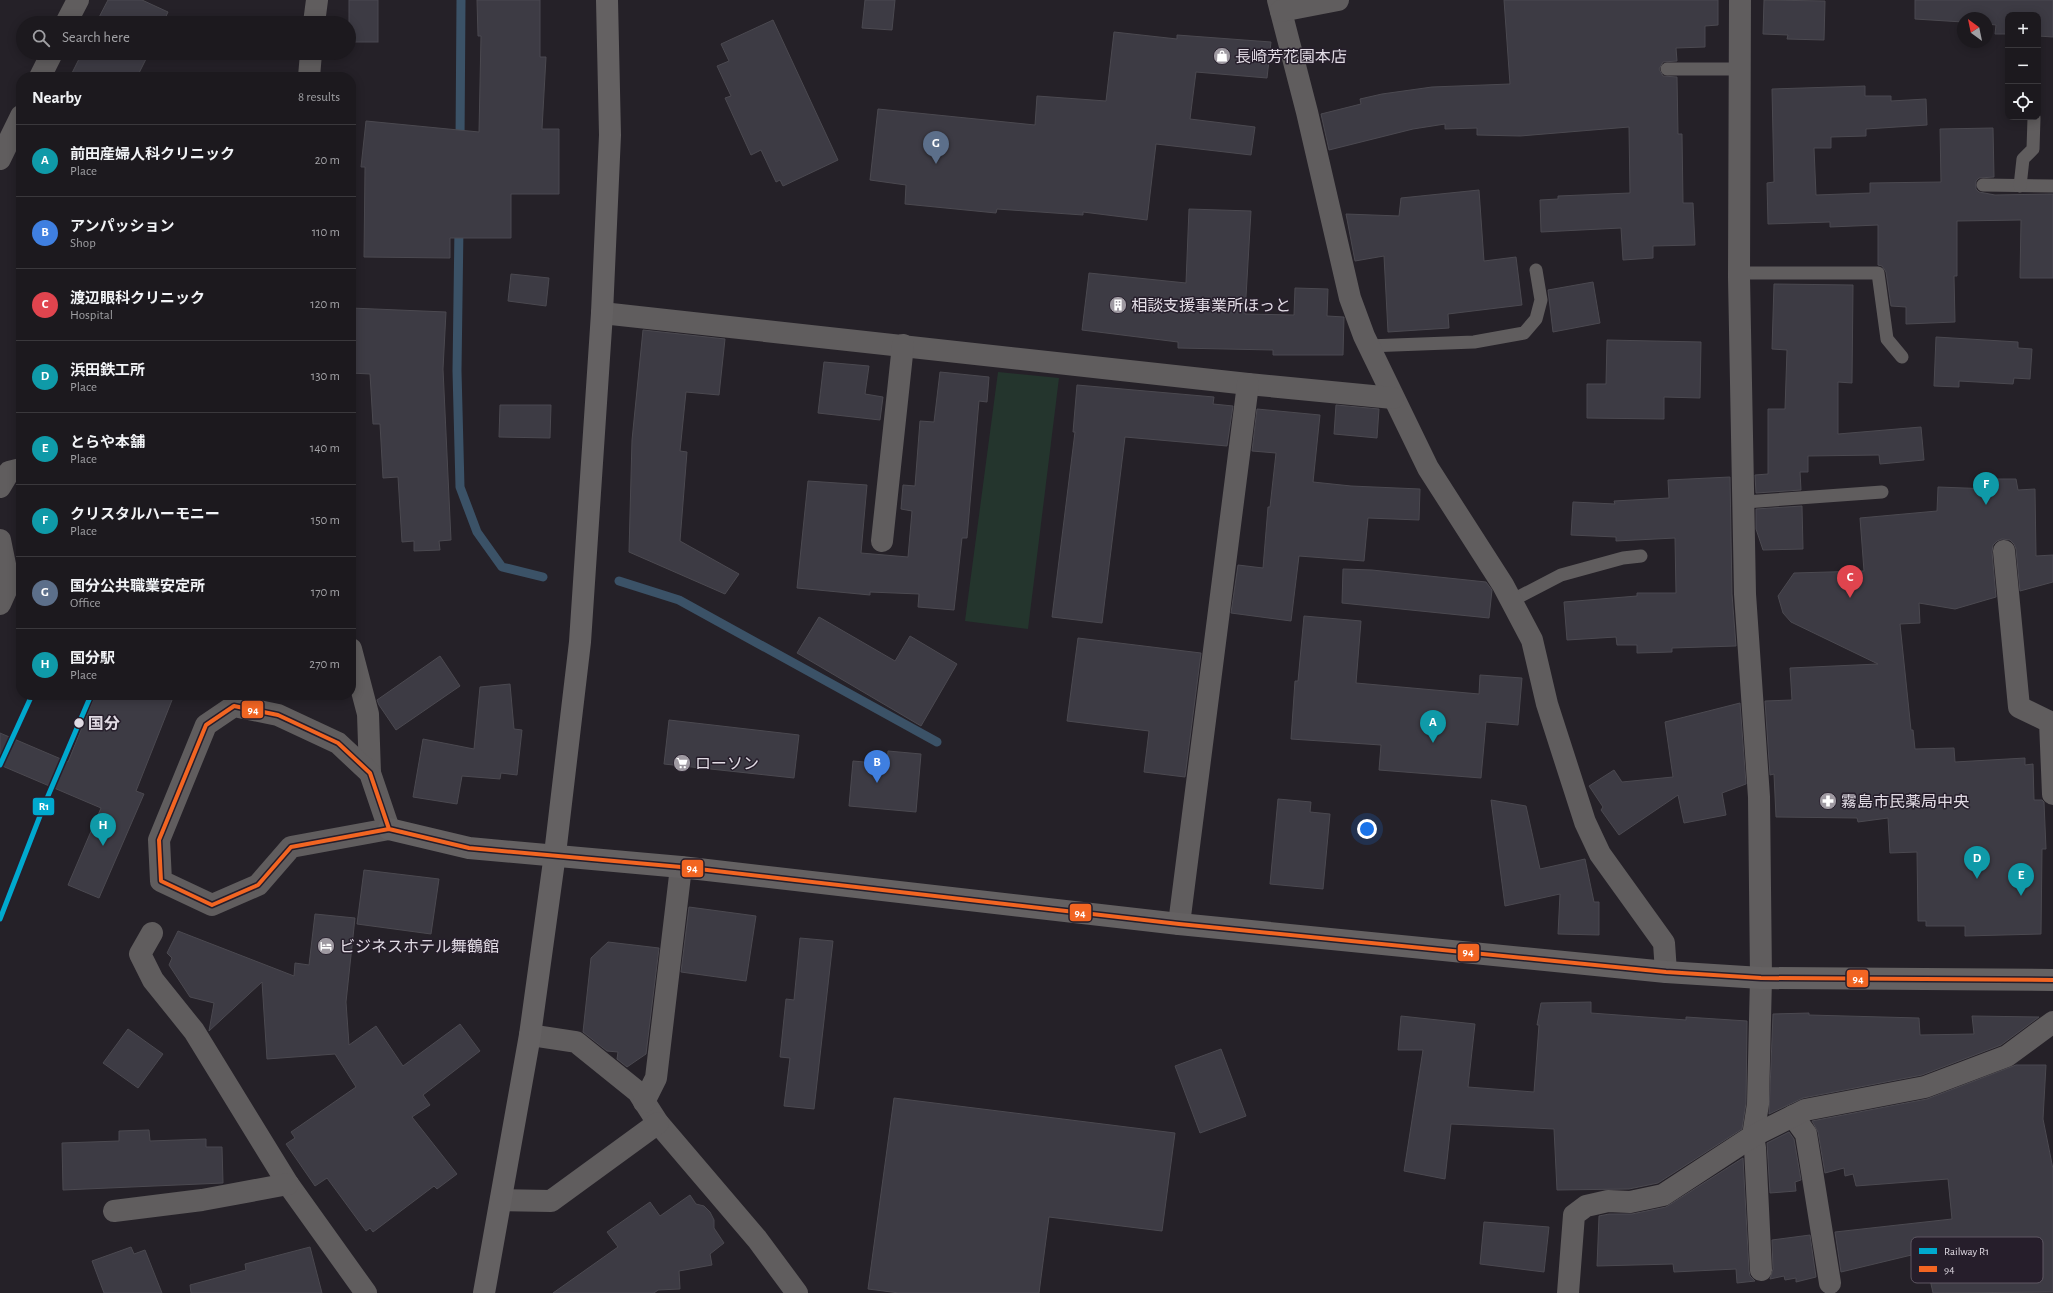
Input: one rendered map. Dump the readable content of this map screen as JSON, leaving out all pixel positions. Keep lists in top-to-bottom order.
{
  "places": {
    "shop": ["長崎芳花園本店"],
    "building": ["相談支援事業所ほっと"],
    "other": ["国分"],
    "supermarket": ["ローソン"],
    "pharmacy": ["霧島市民薬局中央"],
    "hotel": ["ビジネスホテル舞鶴館"]
  },
  "lines": ["rail line R1", "transit line 94"],
  "legend": ["Railway R1", "94"],
  "north": "top left",
  "page": {
    "map_buttons": ["+", "−"],
    "search": "Search here",
    "heading": ["Nearby", "8 results"],
    "list": [
      {
        "mark": "A",
        "name": "前田産婦人科クリニック",
        "note": "Place",
        "value": "20 m"
      },
      {
        "mark": "B",
        "name": "アンパッション",
        "note": "Shop",
        "value": "110 m"
      },
      {
        "mark": "C",
        "name": "渡辺眼科クリニック",
        "note": "Hospital",
        "value": "120 m"
      },
      {
        "mark": "D",
        "name": "浜田鉄工所",
        "note": "Place",
        "value": "130 m"
      },
      {
        "mark": "E",
        "name": "とらや本舗",
        "note": "Place",
        "value": "140 m"
      },
      {
        "mark": "F",
        "name": "クリスタルハーモニー",
        "note": "Place",
        "value": "150 m"
      },
      {
        "mark": "G",
        "name": "国分公共職業安定所",
        "note": "Office",
        "value": "170 m"
      },
      {
        "mark": "H",
        "name": "国分駅",
        "note": "Place",
        "value": "270 m"
      }
    ],
    "pins": [
      "G",
      "F",
      "C",
      "A",
      "B",
      "H",
      "D",
      "E"
    ]
  }
}
